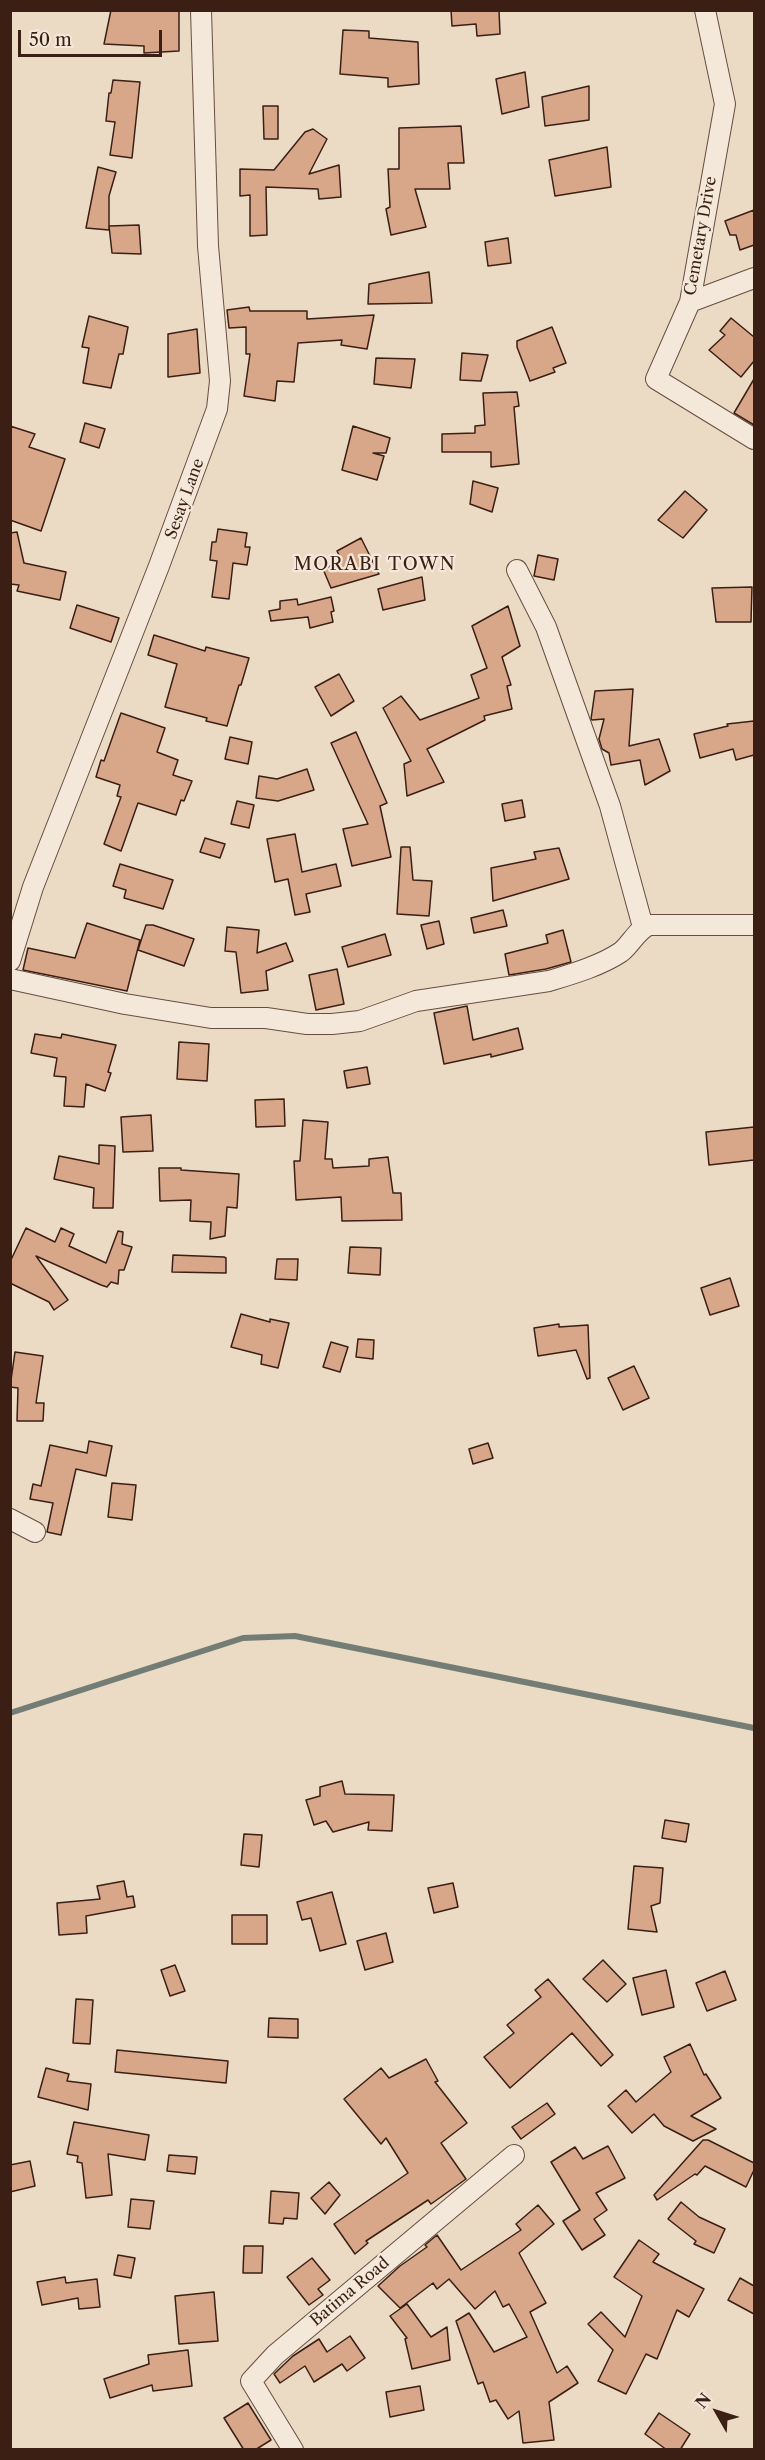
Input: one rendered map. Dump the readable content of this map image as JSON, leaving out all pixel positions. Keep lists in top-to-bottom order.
{
  "streets": {
    "street": ["Cemetary Drive", "Sesay Lane", "Batima Road"]
  },
  "districts": ["MORABI TOWN"],
  "scale_bar": "50 m",
  "north": "top left"
}
